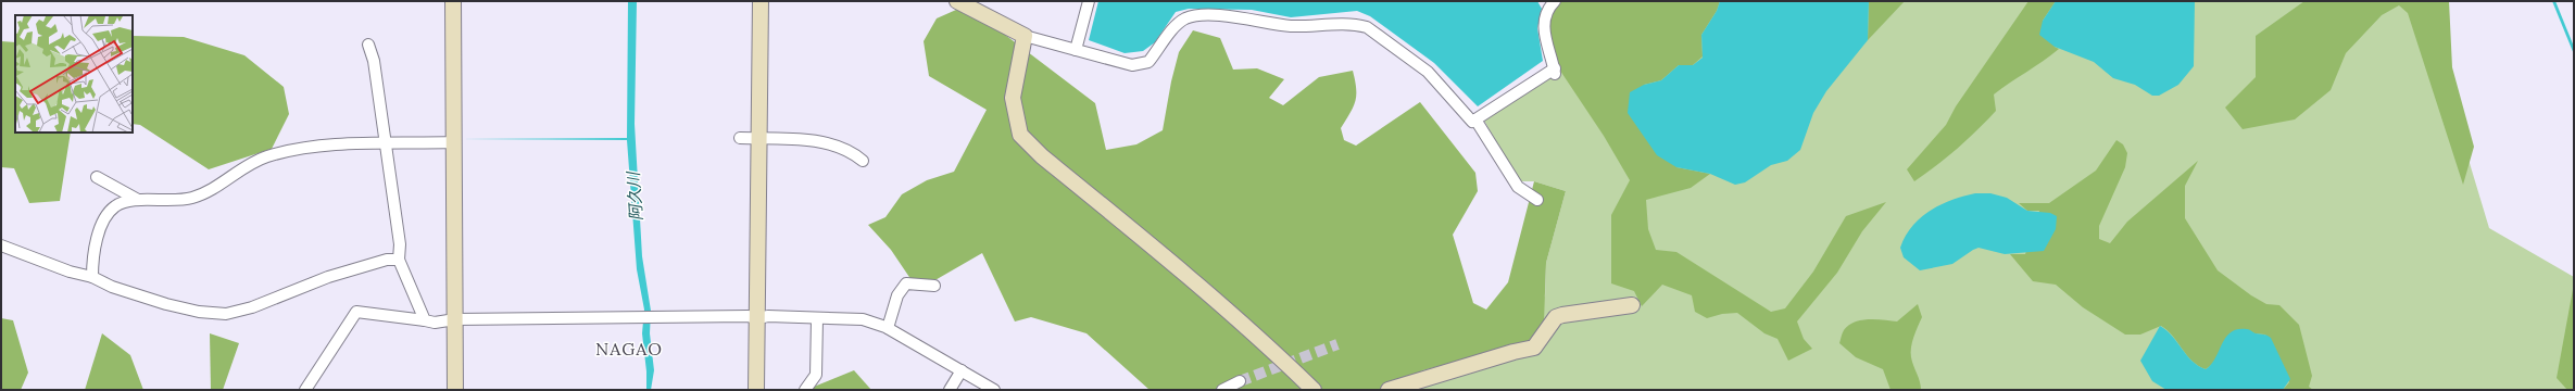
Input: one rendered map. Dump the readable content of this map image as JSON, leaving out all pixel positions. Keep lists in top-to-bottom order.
{
  "districts": ["NAGAO"],
  "water": ["阿久川"]
}
